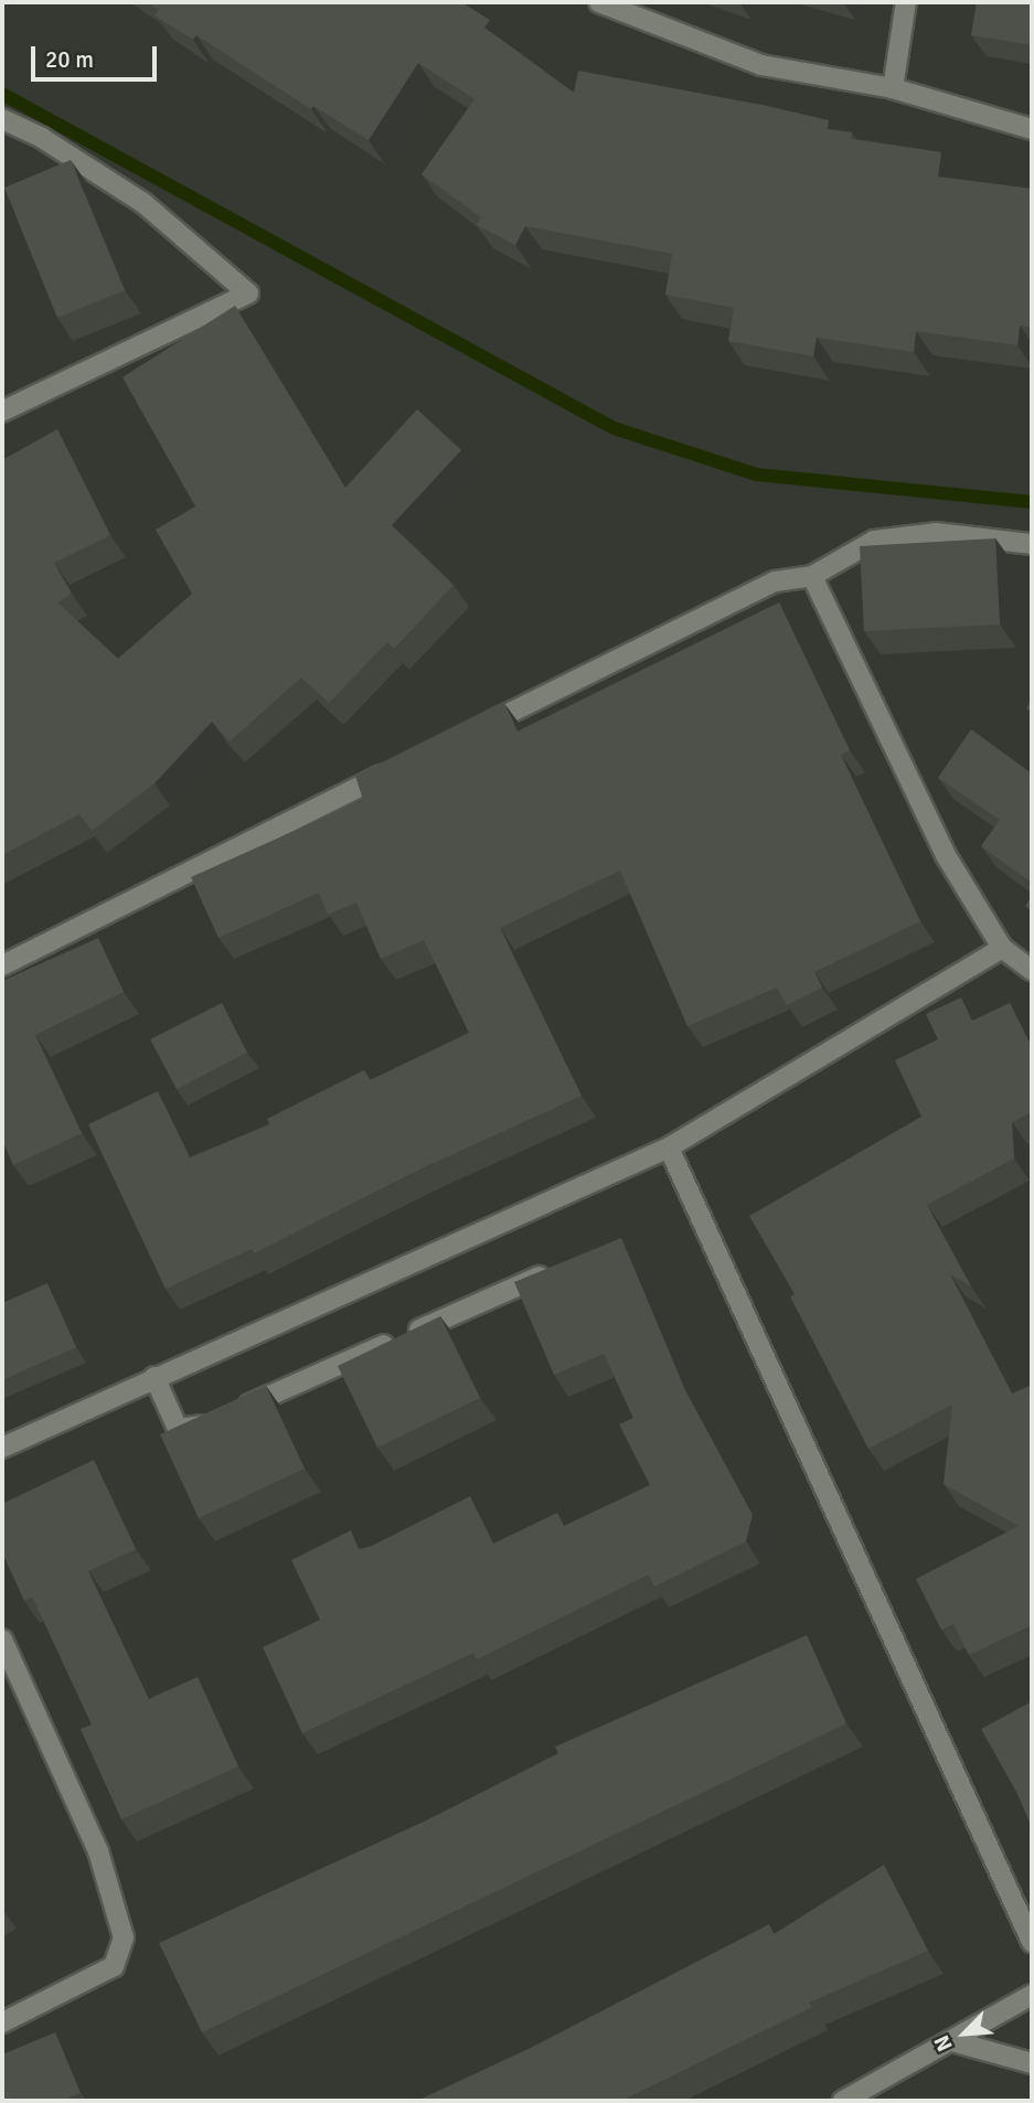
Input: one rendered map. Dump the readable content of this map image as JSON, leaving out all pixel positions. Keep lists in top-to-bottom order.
{
  "scale_bar": "20 m",
  "north": "bottom left"
}
